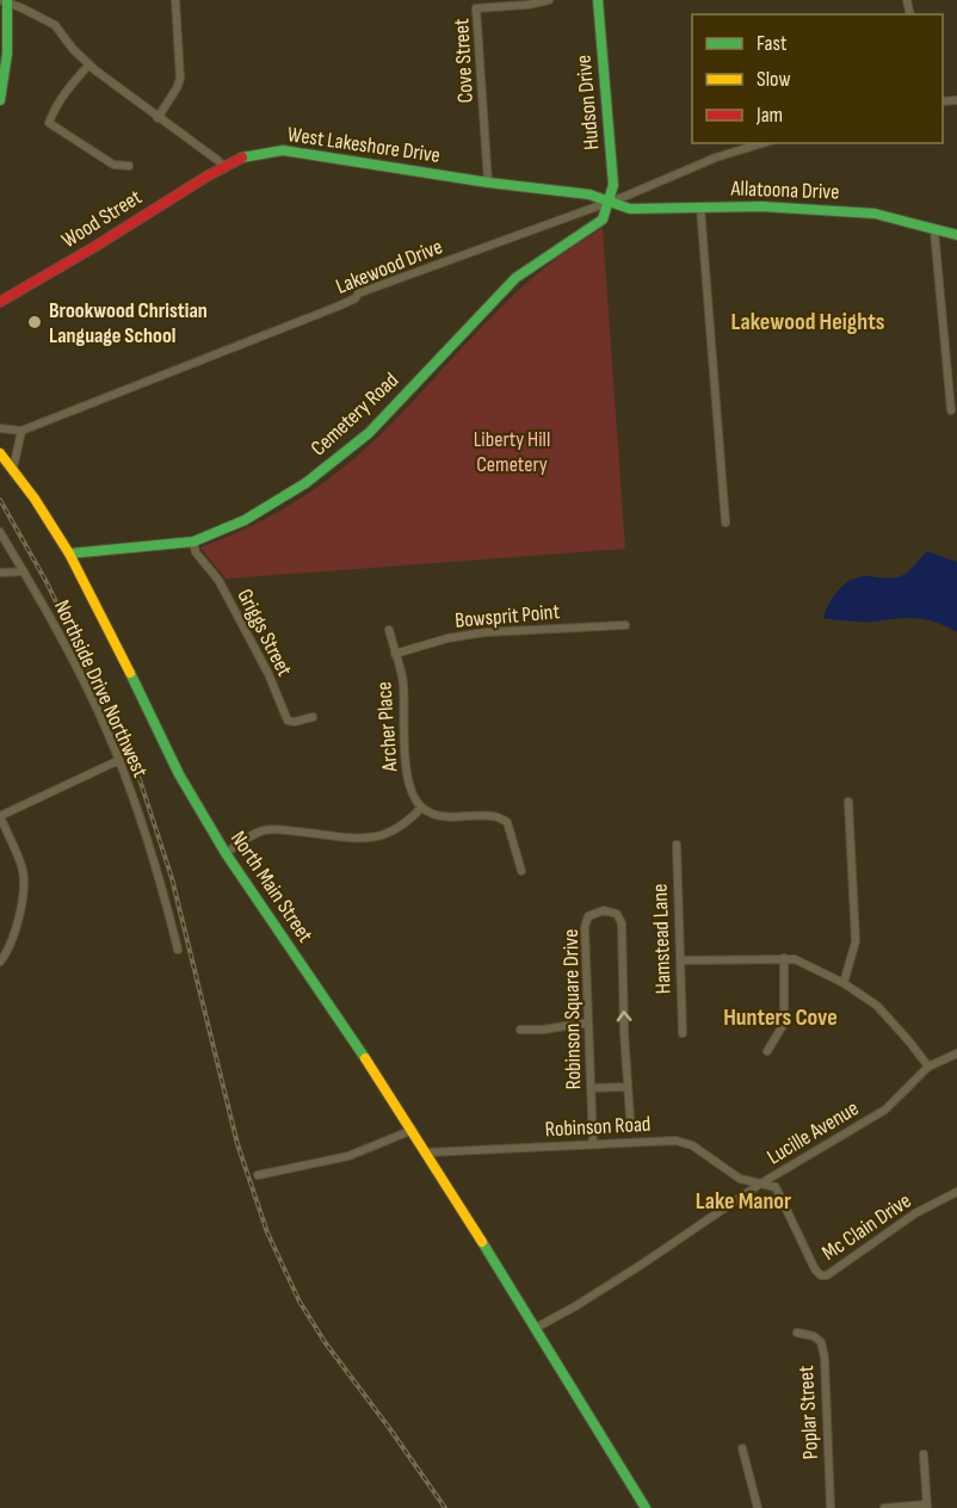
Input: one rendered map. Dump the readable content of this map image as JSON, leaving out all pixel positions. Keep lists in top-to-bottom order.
{
  "streets": {
    "street": [
      "Cove Street",
      "Hudson Drive",
      "West Lakeshore Drive",
      "Allatoona Drive",
      "Wood Street",
      "Lakewood Drive",
      "Cemetery Road",
      "Bowsprit Point",
      "Griggs Street",
      "Northside Drive Northwest",
      "Archer Place",
      "North Main Street",
      "Hamstead Lane",
      "Robinson Square Drive",
      "Robinson Road",
      "Lucille Avenue",
      "Mc Clain Drive",
      "Poplar Street"
    ]
  },
  "crossings": [
    ["Cove Street", "West Lakeshore Drive"],
    ["Hudson Drive", "West Lakeshore Drive"],
    ["Hudson Drive", "Allatoona Drive"],
    ["Hudson Drive", "Lakewood Drive"],
    ["Hudson Drive", "Cemetery Road"],
    ["West Lakeshore Drive", "Allatoona Drive"],
    ["West Lakeshore Drive", "Wood Street"],
    ["West Lakeshore Drive", "Lakewood Drive"],
    ["West Lakeshore Drive", "Cemetery Road"],
    ["Allatoona Drive", "Lakewood Drive"],
    ["Allatoona Drive", "Cemetery Road"],
    ["Lakewood Drive", "Cemetery Road"],
    ["Cemetery Road", "Griggs Street"],
    ["Cemetery Road", "North Main Street"],
    ["Bowsprit Point", "Archer Place"],
    ["North Main Street", "Robinson Road"],
    ["North Main Street", "Lucille Avenue"],
    ["Robinson Square Drive", "Robinson Road"],
    ["Robinson Road", "Lucille Avenue"],
    ["Robinson Road", "Mc Clain Drive"],
    ["Lucille Avenue", "Mc Clain Drive"]
  ],
  "districts": ["Lakewood Heights", "Hunters Cove", "Lake Manor"],
  "parks": ["Liberty Hill Cemetery"],
  "places": ["Brookwood Christian Language School"],
  "legend": ["Fast", "Slow", "Jam"]
}
